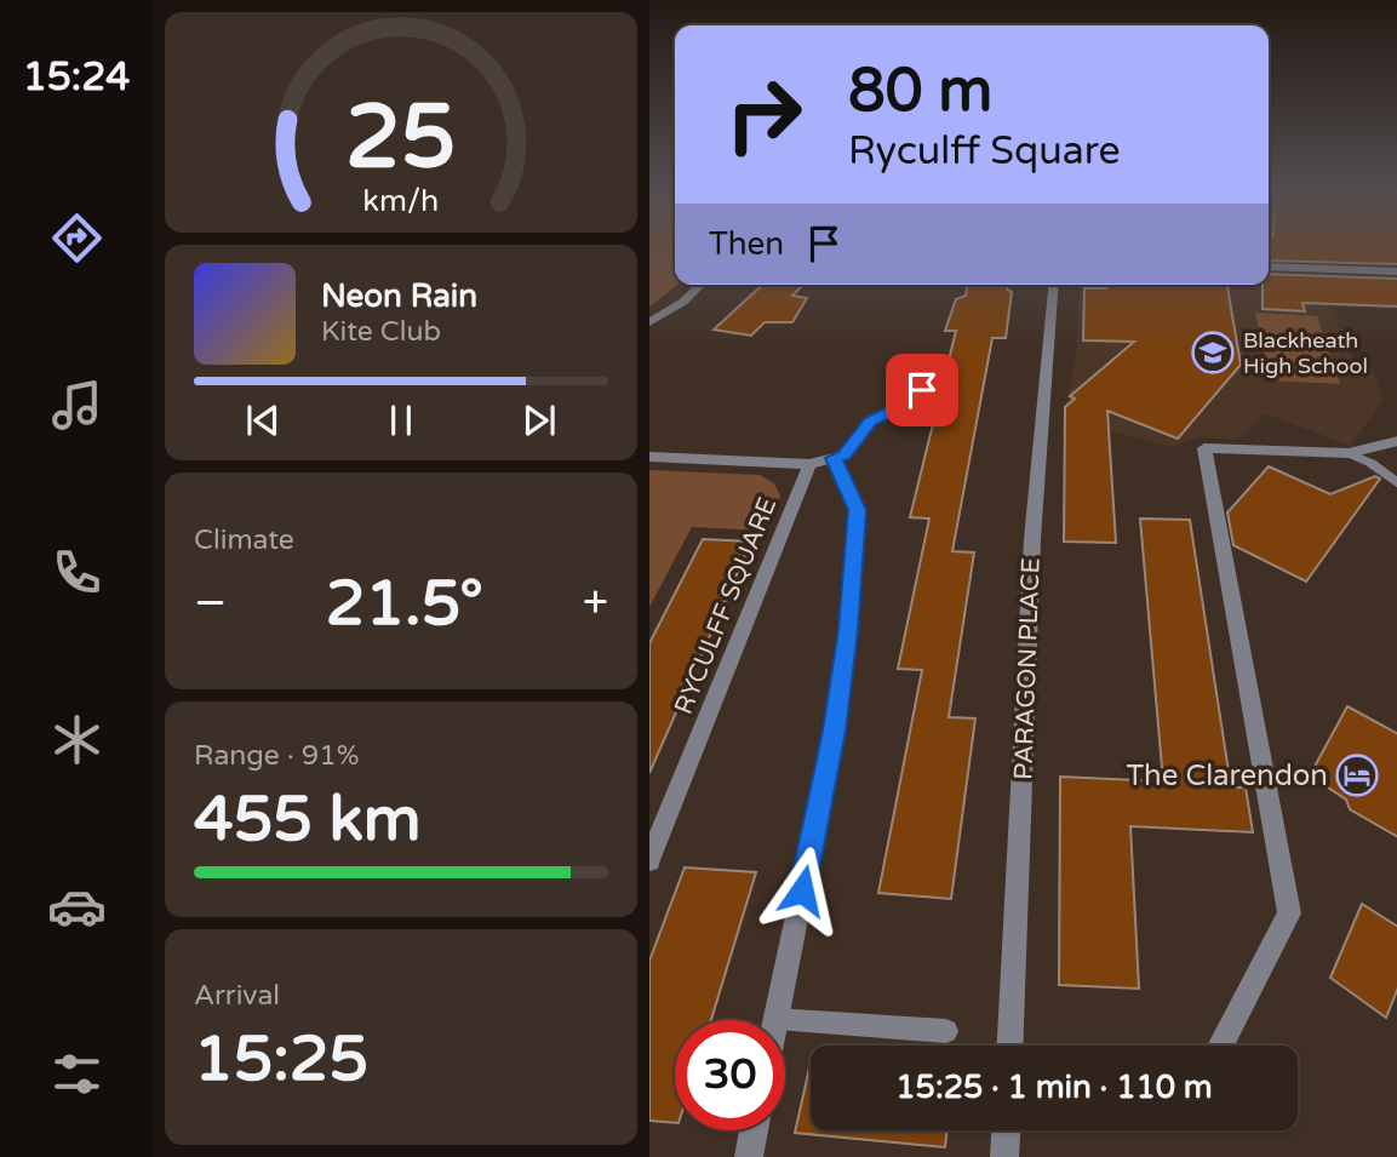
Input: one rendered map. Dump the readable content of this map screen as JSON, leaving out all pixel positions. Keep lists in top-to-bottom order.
{
  "streets": {
    "street": ["RYCULFF SQUARE", "PARAGON PLACE"]
  },
  "places": {
    "school or university": ["Blackheath High School"],
    "hotel": ["The Clarendon"]
  },
  "page": {
    "tabs": "15:24",
    "turn": ["80 m", "Ryculff Square"],
    "then": "Then",
    "song": ["Neon Rain", "Kite Club"],
    "tile": [
      "Climate",
      ["Range · 91%", "455 km"],
      ["Arrival", "15:25"]
    ],
    "heat": ["−", "21.5°", "+"],
    "limit": "30",
    "trip": "15:25 · 1 min · 110 m",
    "gauge": ["25", "km/h"]
  }
}
